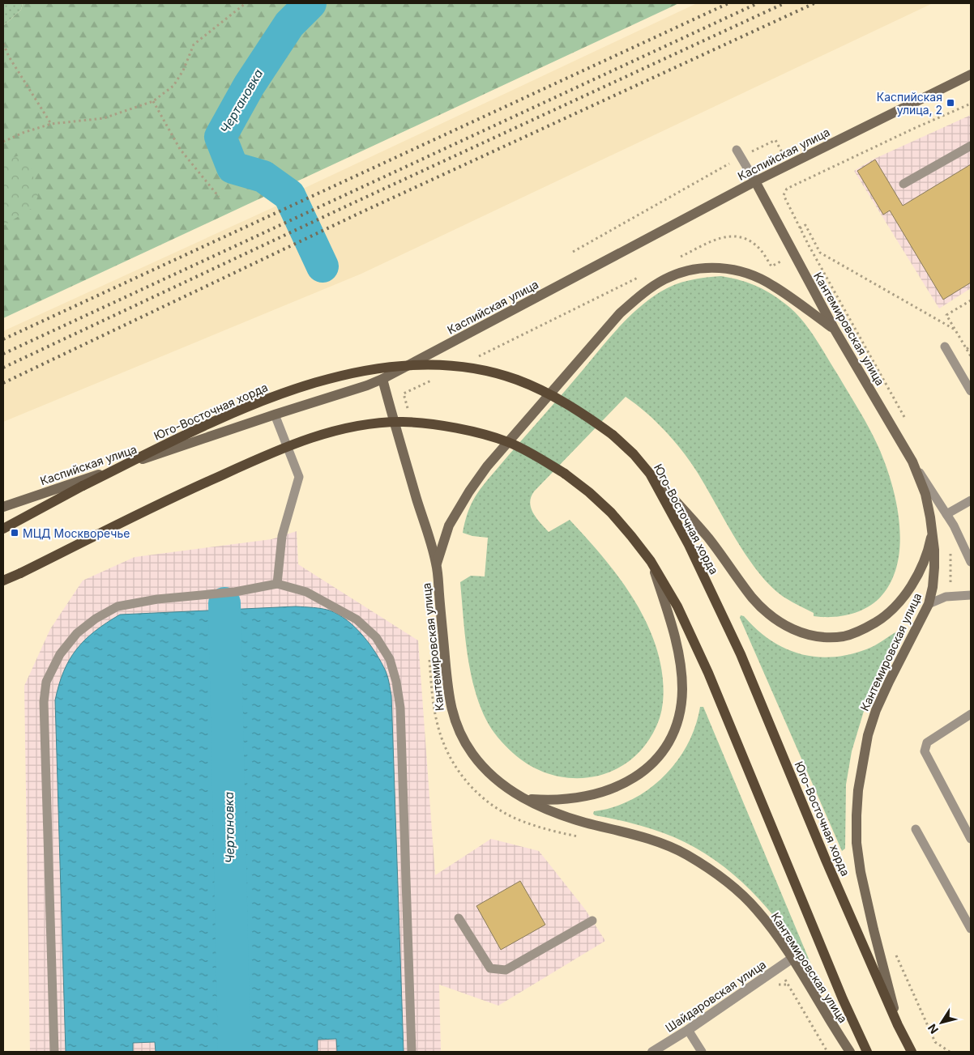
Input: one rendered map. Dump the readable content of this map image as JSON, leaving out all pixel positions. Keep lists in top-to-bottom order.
{
  "streets": {
    "main road": ["Каспийская улица", "Кантемировская улица", "Юго-Восточная хорда"],
    "street": ["Шайдаровская улица"]
  },
  "crossings": [
    ["Каспийская улица", "Кантемировская улица"],
    ["Кантемировская улица", "Юго-Восточная хорда"],
    ["Кантемировская улица", "Шайдаровская улица"]
  ],
  "water": ["Чертановка"],
  "places": {
    "transit": ["Каспийская улица, 2", "МЦД Москворечье"]
  },
  "north": "bottom left"
}
